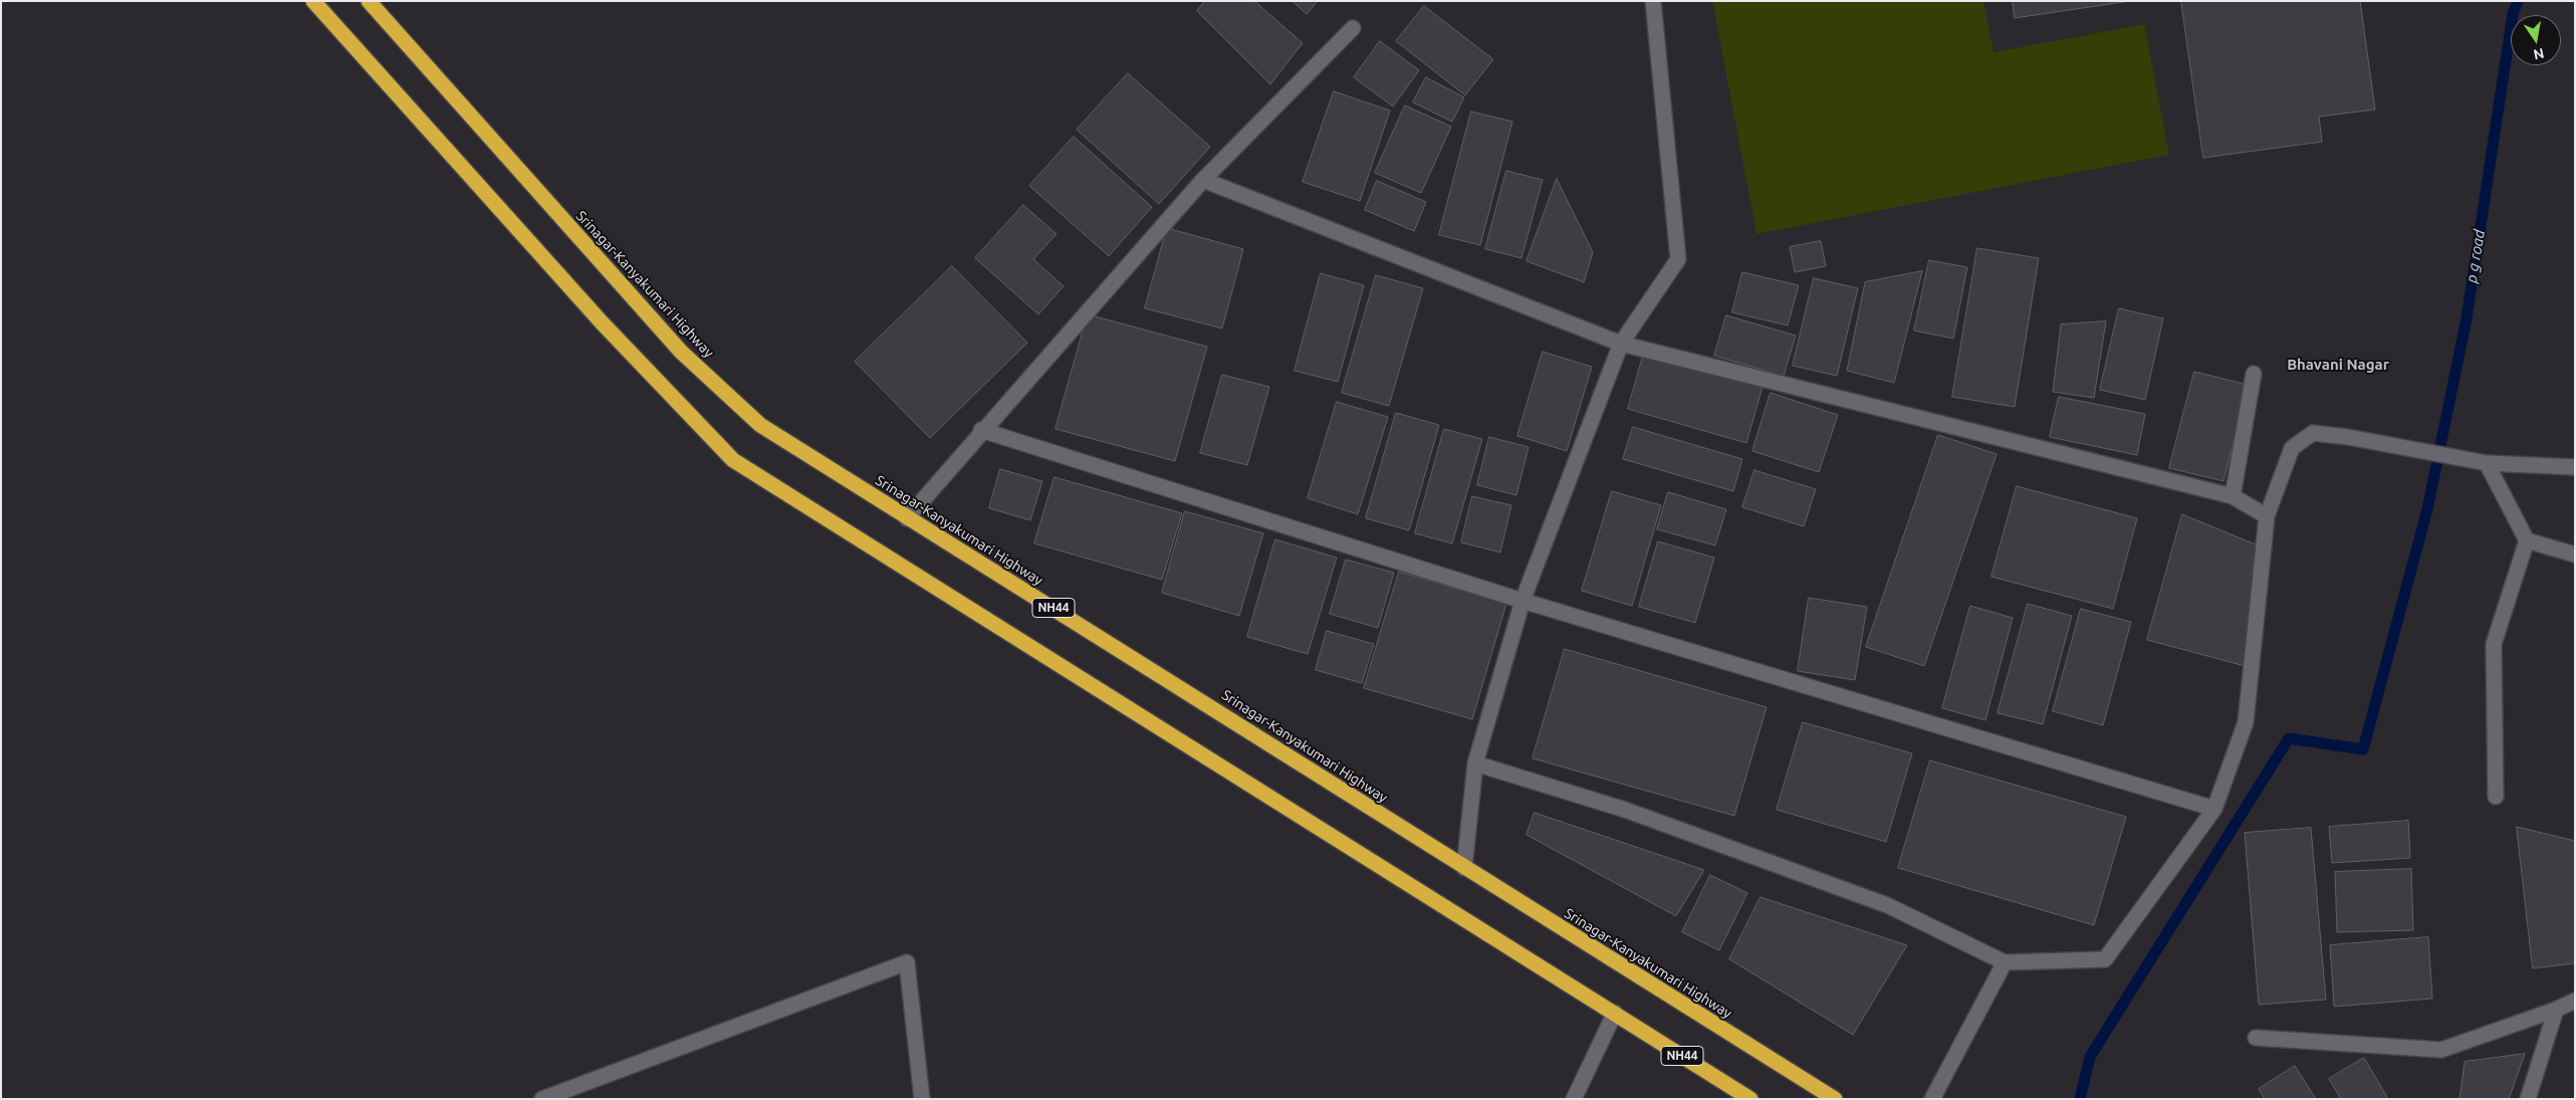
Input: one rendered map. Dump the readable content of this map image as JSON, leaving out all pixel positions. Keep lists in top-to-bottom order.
{
  "streets": {
    "highway": ["Srinagar-Kanyakumari Highway", "NH44"]
  },
  "districts": ["Bhavani Nagar"],
  "water": ["p g road"],
  "north": "bottom"
}
